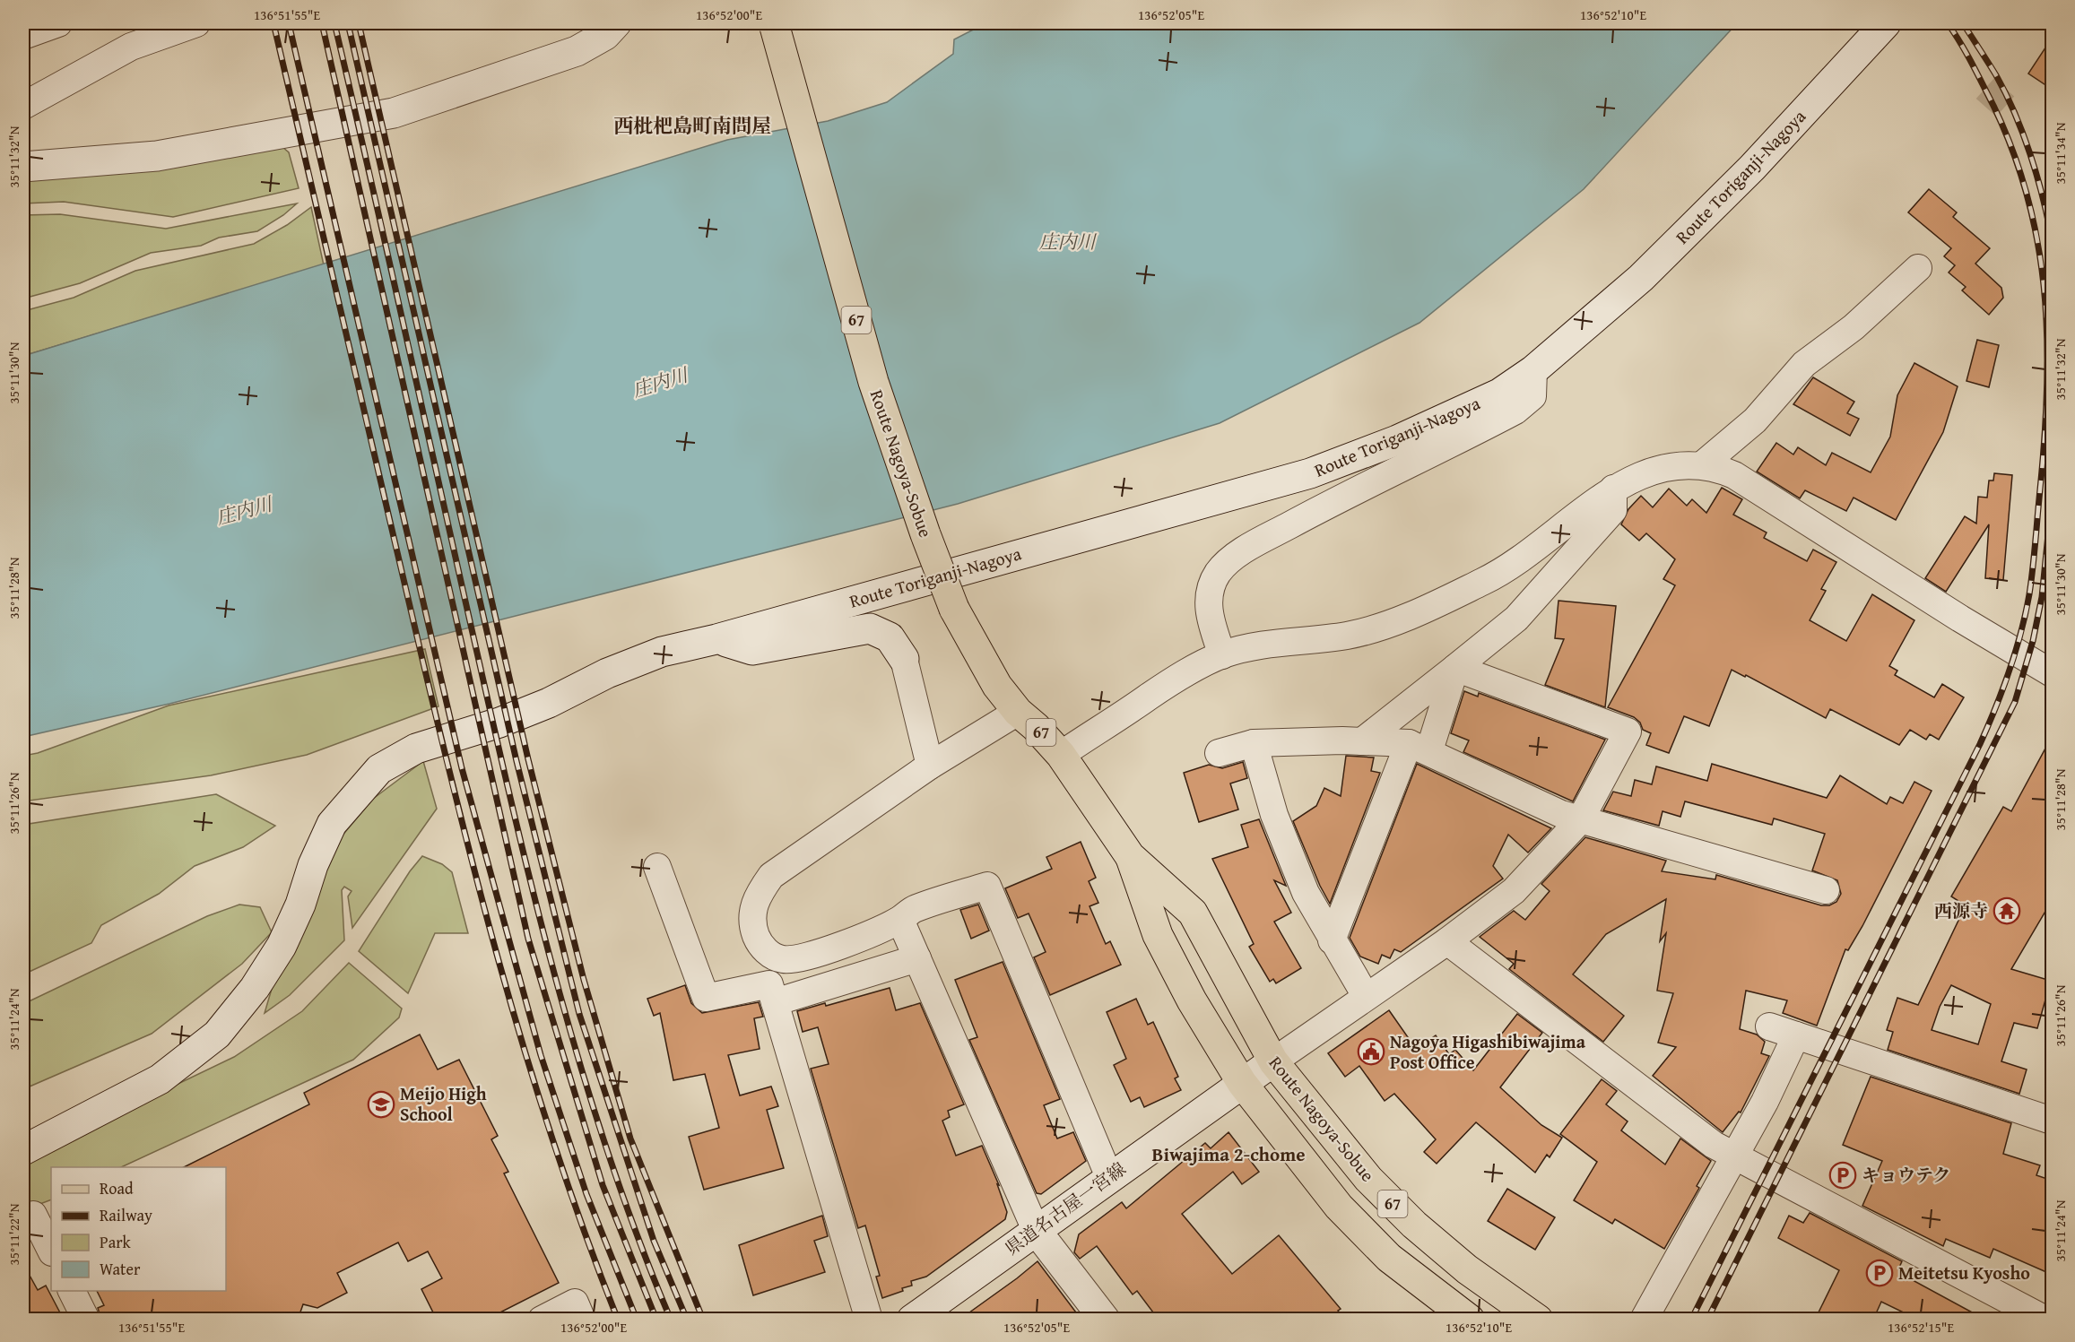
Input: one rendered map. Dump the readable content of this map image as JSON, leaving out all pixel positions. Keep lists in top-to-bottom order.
{
  "streets": {
    "main road": [
      "Route Toriganji-Nagoya",
      "67",
      "Route Nagoya-Sobue",
      "県道名古屋一宮線"
    ]
  },
  "crossings": [
    ["Route Nagoya-Sobue", "県道名古屋一宮線"]
  ],
  "districts": ["西枇杷島町南問屋", "Biwajima 2-chome"],
  "water": ["庄内川"],
  "places": {
    "temple": ["西源寺"],
    "public building": ["Nagoya Higashibiwajima Post Office"],
    "school or university": ["Meijo High School"],
    "parking": ["キョウテク", "Meitetsu Kyosho"]
  },
  "legend": [
    "Road",
    "Railway",
    "Park",
    "Water"
  ],
  "coordinates": [
    "136°51'55\"E",
    "136°52'00\"E",
    "136°52'05\"E",
    "136°52'10\"E",
    "35°11'34\"N",
    "35°11'32\"N",
    "35°11'30\"N",
    "35°11'28\"N",
    "35°11'26\"N",
    "35°11'24\"N",
    "35°11'22\"N",
    "136°52'15\"E"
  ]
}
